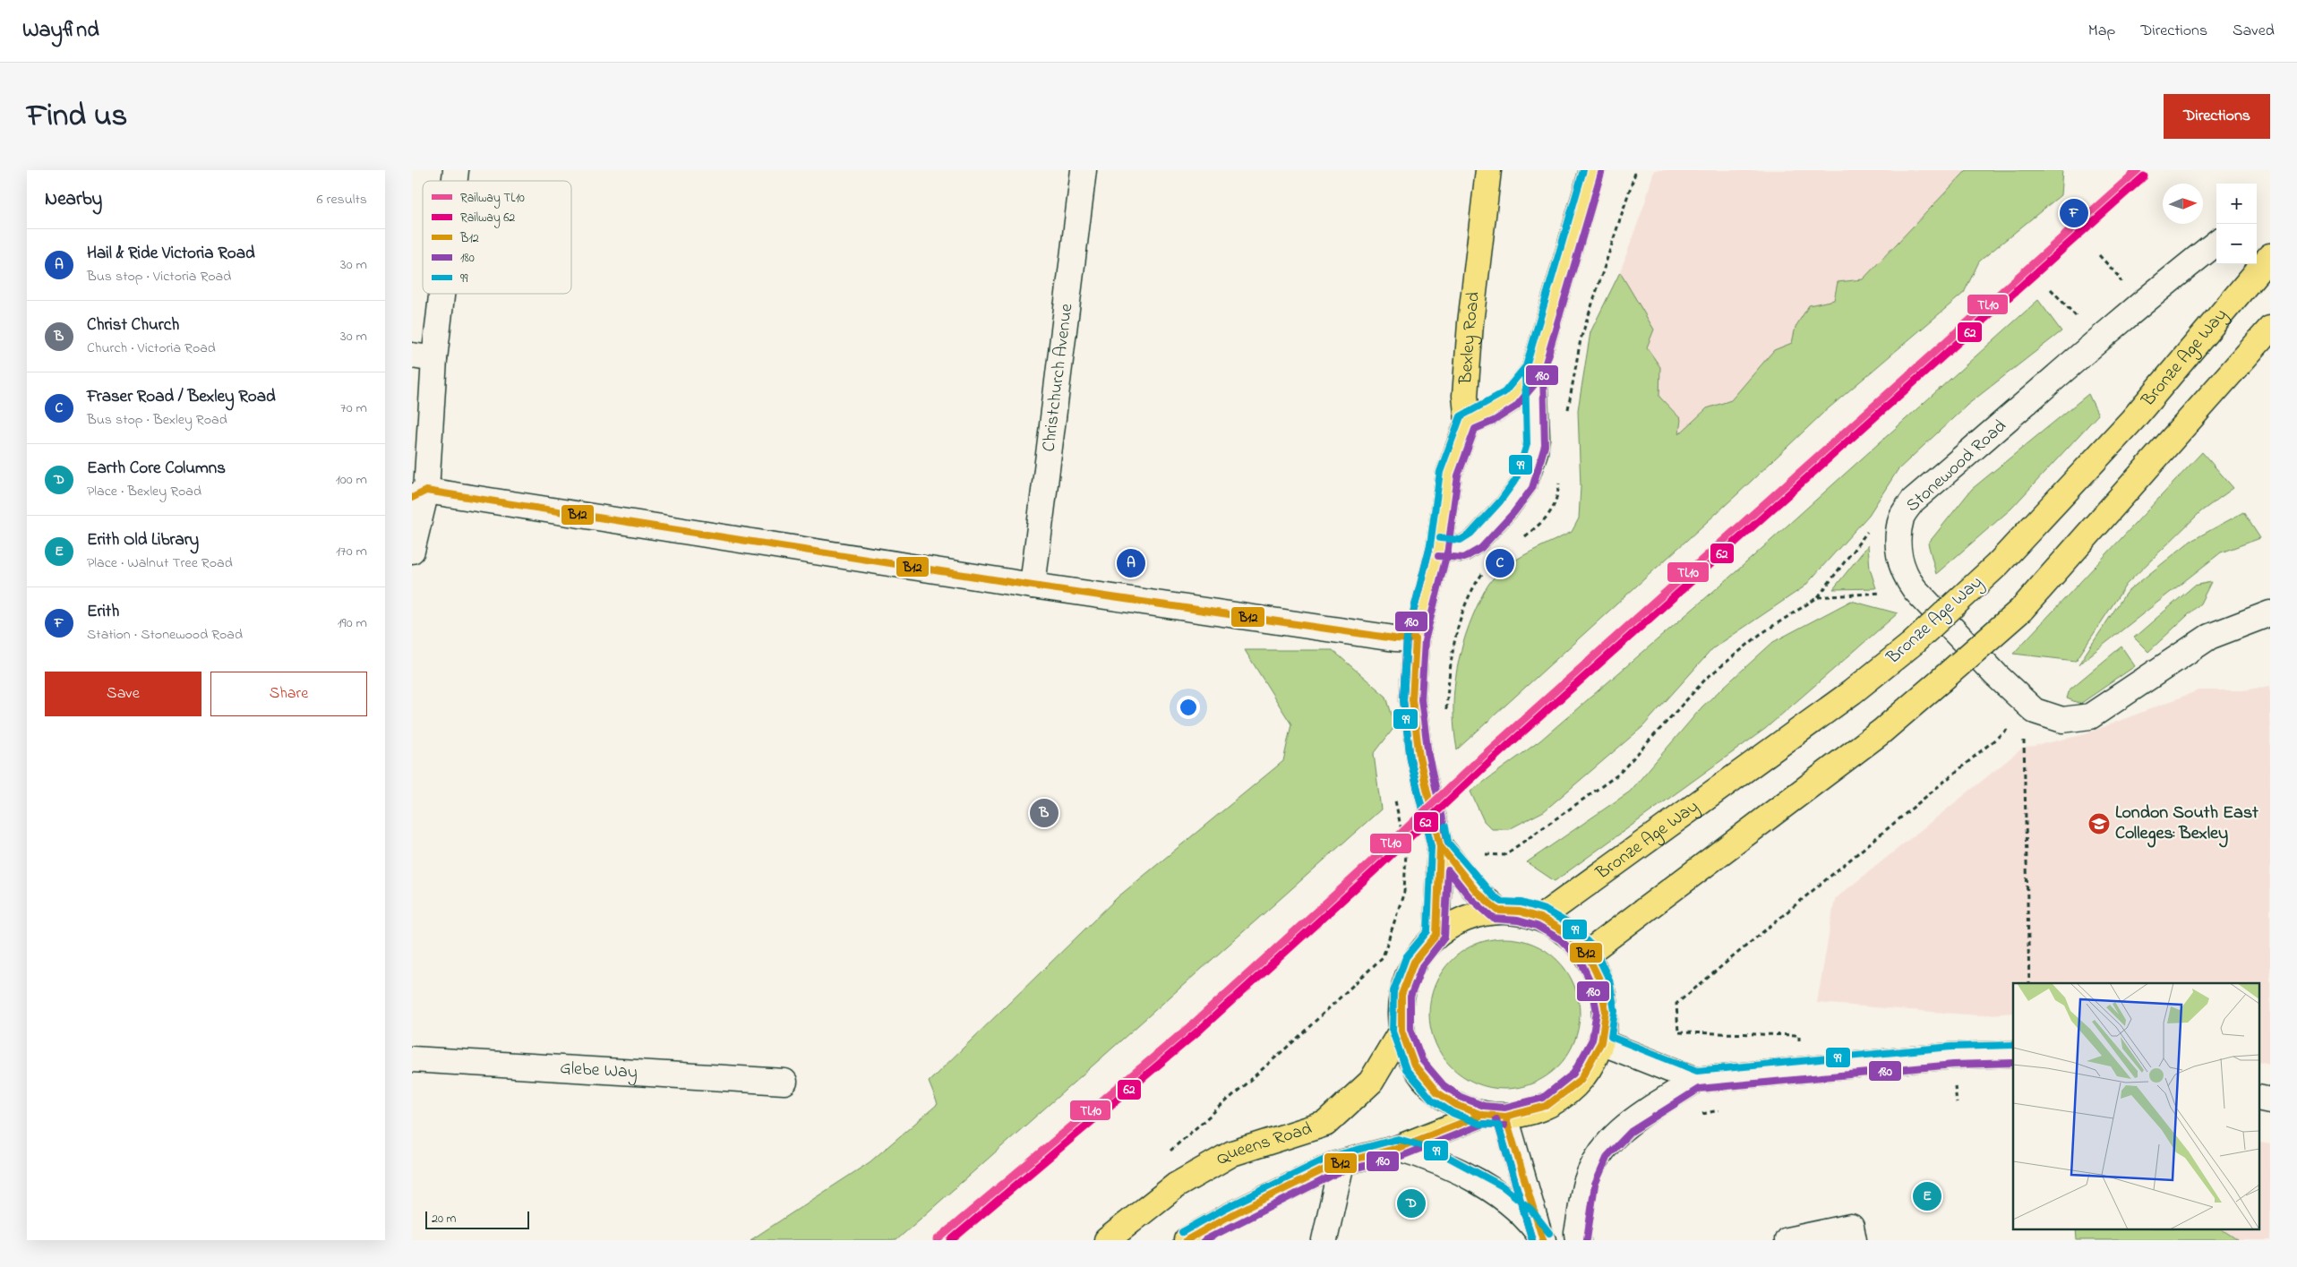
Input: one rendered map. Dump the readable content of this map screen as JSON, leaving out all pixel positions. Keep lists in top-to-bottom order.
{
  "streets": {
    "main road": ["Bexley Road", "Bronze Age Way", "Queens Road"],
    "street": ["Christchurch Avenue", "Stonewood Road", "Glebe Way"]
  },
  "places": {
    "school or university": ["London South East Colleges: Bexley"]
  },
  "lines": [
    "rail line TL10",
    "transit line 99",
    "transit line 180",
    "rail line 62",
    "transit line B12"
  ],
  "legend": [
    "Railway TL10",
    "Railway 62",
    "B12",
    "180",
    "99"
  ],
  "scale_bar": "20 m",
  "north": "right",
  "page": {
    "header": "Wayfind",
    "nav": ["Map", "Directions", "Saved"],
    "title": "Find us",
    "buttons": [
      "Directions",
      ["Save", "Share"]
    ],
    "heading": ["Nearby", "6 results"],
    "map_buttons": ["+", "−"],
    "pins": [
      "F",
      "A",
      "C",
      "B",
      "E",
      "D"
    ],
    "list": [
      {
        "mark": "A",
        "name": "Hail & Ride Victoria Road",
        "note": "Bus stop · Victoria Road",
        "value": "30 m"
      },
      {
        "mark": "B",
        "name": "Christ Church",
        "note": "Church · Victoria Road",
        "value": "30 m"
      },
      {
        "mark": "C",
        "name": "Fraser Road / Bexley Road",
        "note": "Bus stop · Bexley Road",
        "value": "70 m"
      },
      {
        "mark": "D",
        "name": "Earth Core Columns",
        "note": "Place · Bexley Road",
        "value": "100 m"
      },
      {
        "mark": "E",
        "name": "Erith Old Library",
        "note": "Place · Walnut Tree Road",
        "value": "170 m"
      },
      {
        "mark": "F",
        "name": "Erith",
        "note": "Station · Stonewood Road",
        "value": "190 m"
      }
    ],
    "scale": "20 m"
  }
}
